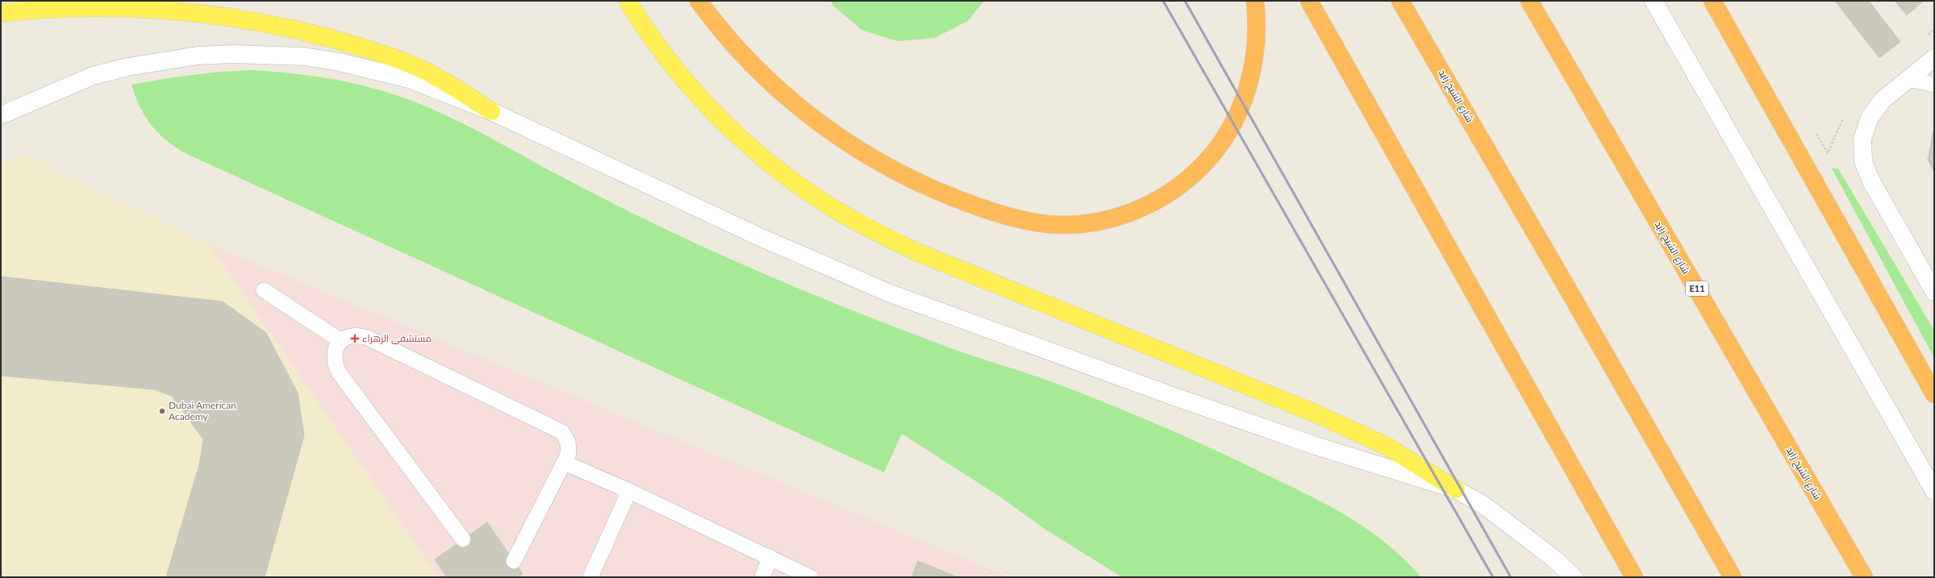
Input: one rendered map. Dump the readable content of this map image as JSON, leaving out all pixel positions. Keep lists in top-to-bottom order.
{
  "streets": {
    "highway": ["شارع الشيخ زايد", "E11"]
  },
  "places": {
    "health": ["مستشفى الزهراء"],
    "other": ["Dubai American Academy"]
  }
}
